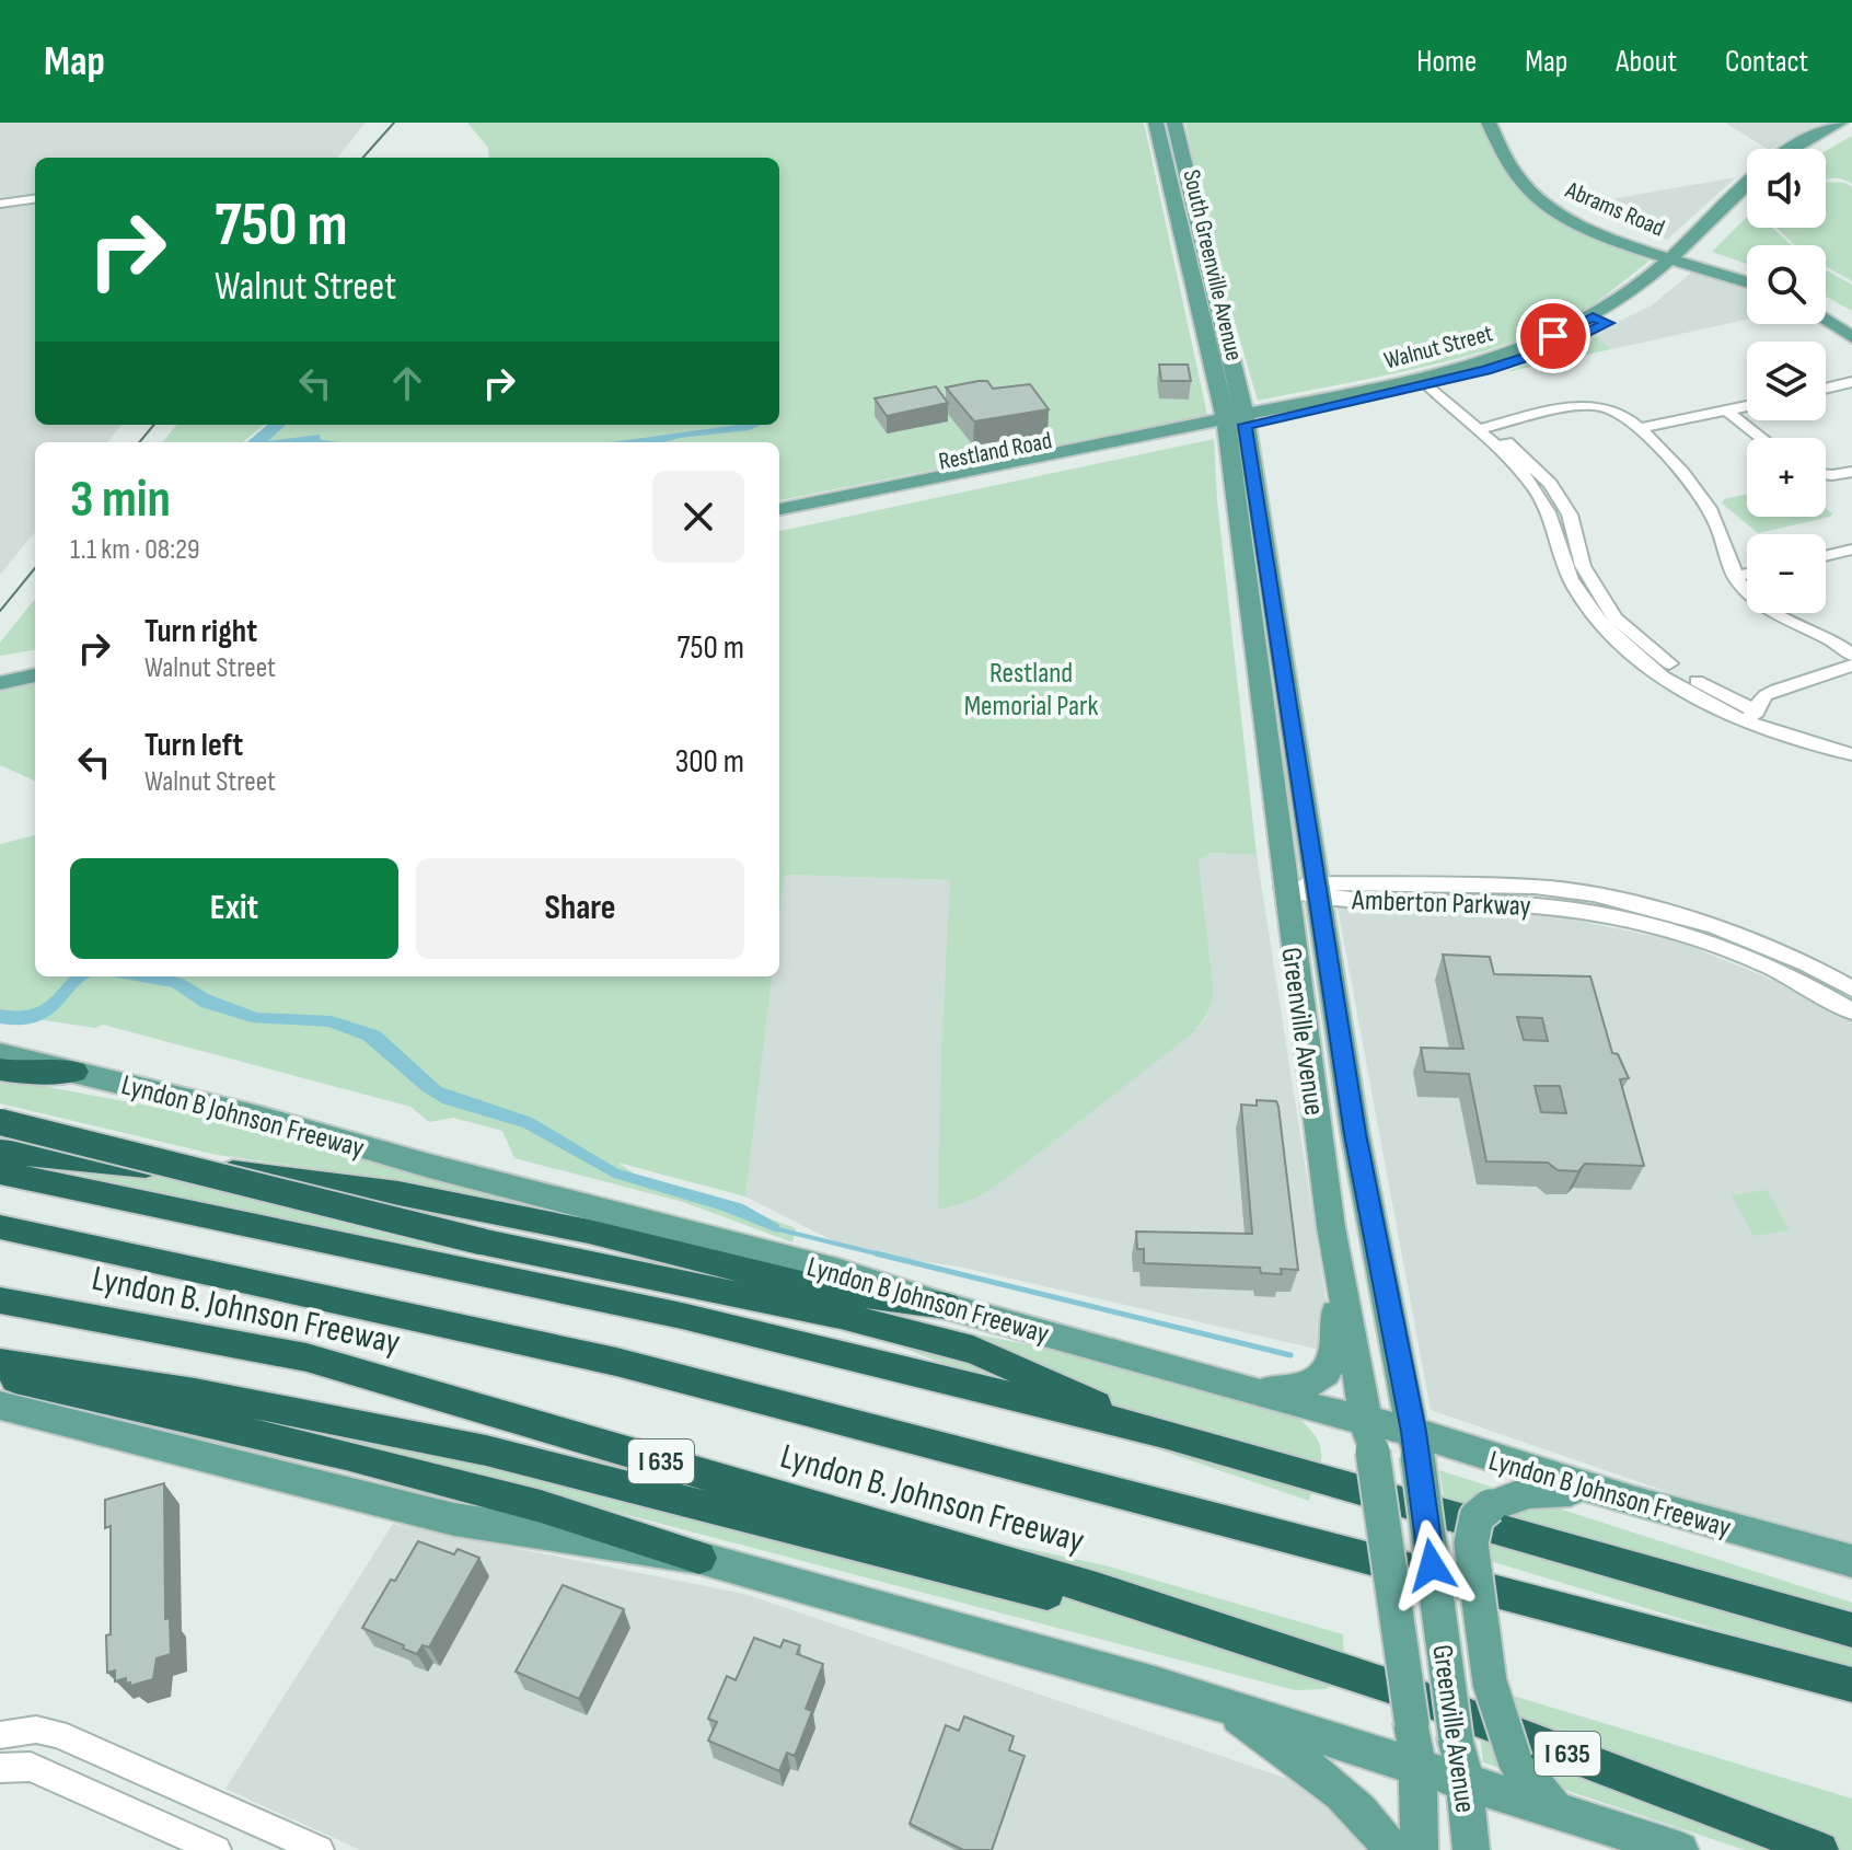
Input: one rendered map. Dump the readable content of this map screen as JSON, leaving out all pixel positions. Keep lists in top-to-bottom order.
{
  "streets": {
    "highway": ["Lyndon B. Johnson Freeway", "I 635"],
    "main road": [
      "Abrams Road",
      "South Greenville Avenue",
      "Walnut Street",
      "Restland Road",
      "Greenville Avenue",
      "Lyndon B Johnson Freeway"
    ],
    "street": ["Amberton Parkway"]
  },
  "crossings": [
    ["Abrams Road", "Walnut Street"],
    ["South Greenville Avenue", "Walnut Street"],
    ["South Greenville Avenue", "Restland Road"],
    ["South Greenville Avenue", "Greenville Avenue"],
    ["Walnut Street", "Restland Road"],
    ["Walnut Street", "Greenville Avenue"],
    ["Restland Road", "Greenville Avenue"],
    ["Amberton Parkway", "Greenville Avenue"],
    ["Greenville Avenue", "Lyndon B Johnson Freeway"]
  ],
  "parks": ["Restland Memorial Park"],
  "page": {
    "header": "Map",
    "nav": [
      "Home",
      "Map",
      "About",
      "Contact"
    ],
    "map_buttons": ["+", "−"],
    "turn": ["750 m", "Walnut Street"],
    "heading": ["3 min", "1.1 km · 08:29"],
    "list": [
      {
        "name": "Turn right",
        "note": "Walnut Street",
        "value": "750 m"
      },
      {
        "name": "Turn left",
        "note": "Walnut Street",
        "value": "300 m"
      }
    ],
    "buttons": ["Exit", "Share"]
  }
}
